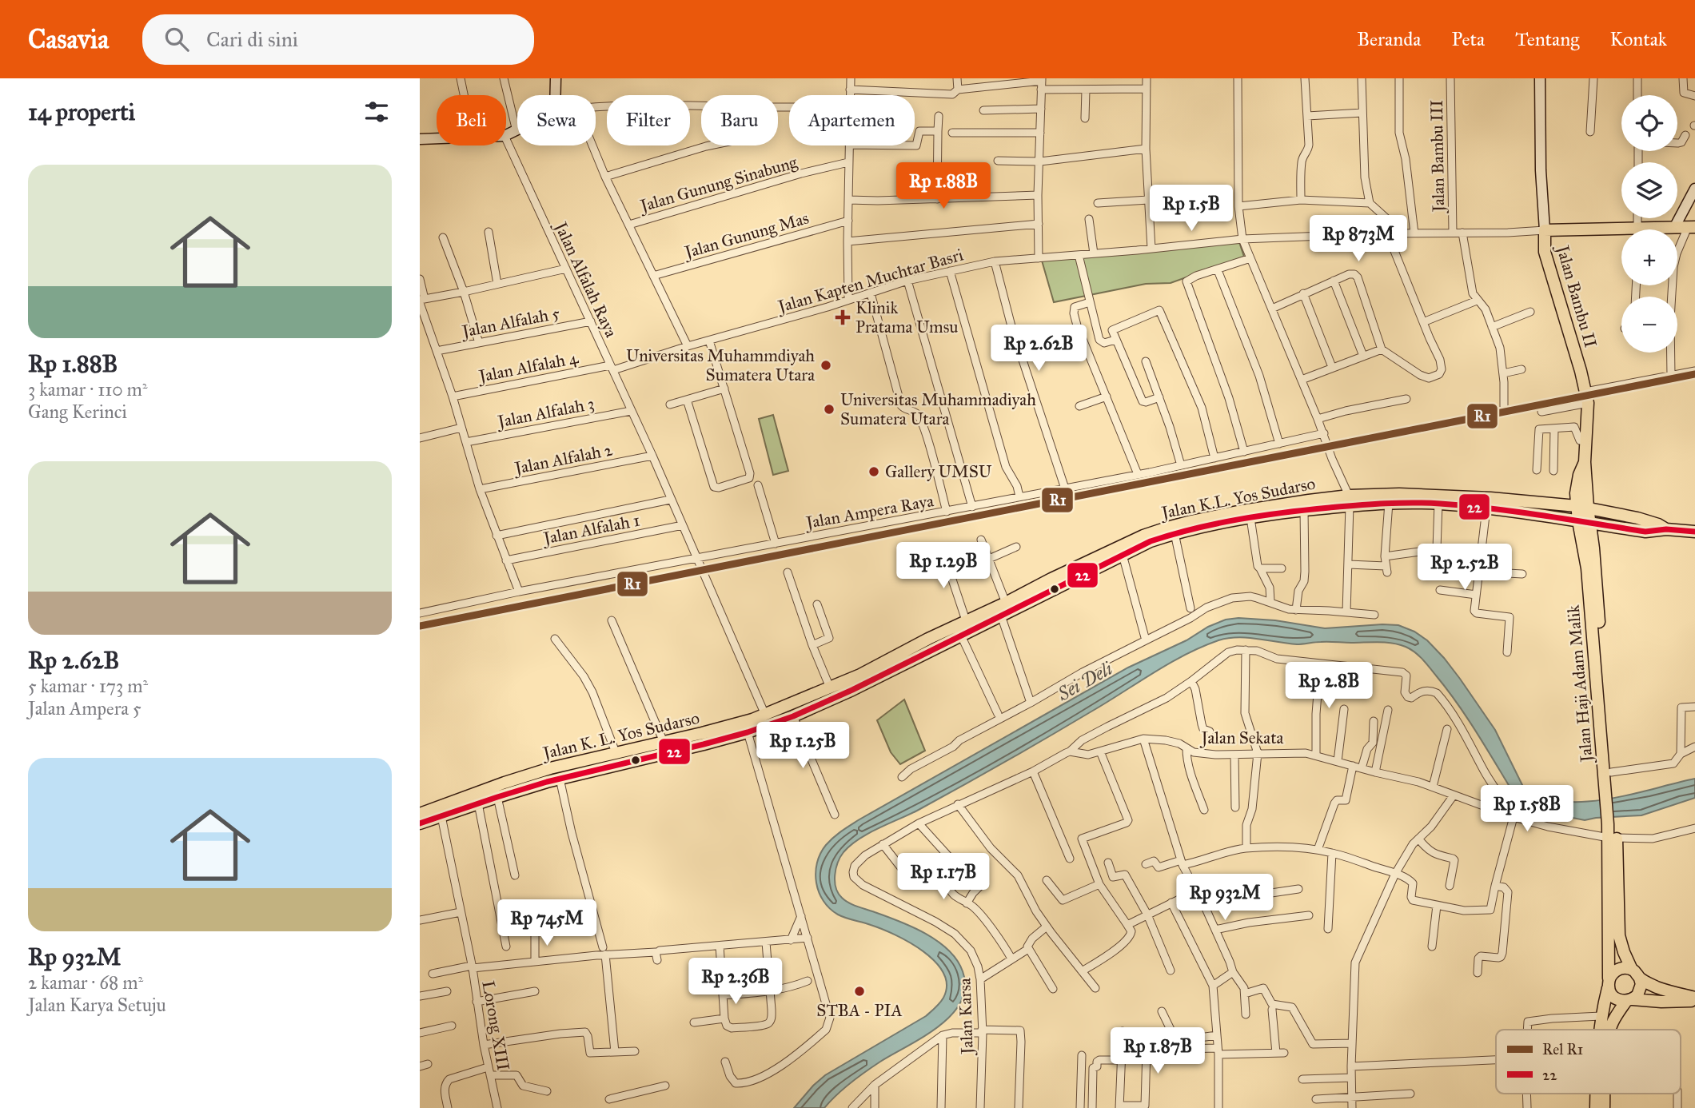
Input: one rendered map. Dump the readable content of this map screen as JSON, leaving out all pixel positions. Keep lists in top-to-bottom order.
{
  "streets": {
    "main road": [
      "Jalan Bambu II",
      "Jalan K.L. Yos Sudarso",
      "Jalan Haji Adam Malik",
      "Jalan K. L. Yos Sudarso"
    ],
    "street": [
      "Jalan Bambu III",
      "Jalan Gunung Sinabung",
      "Jalan Gunung Mas",
      "Jalan Alfalah Raya",
      "Jalan Kapten Muchtar Basri",
      "Jalan Alfalah 5",
      "Jalan Alfalah 4",
      "Jalan Alfalah 3",
      "Jalan Alfalah 2",
      "Jalan Ampera Raya",
      "Jalan Alfalah 1",
      "Jalan Sekata",
      "Jalan Karsa",
      "Lorong XIII"
    ]
  },
  "crossings": [
    ["Jalan Bambu III", "Jalan Kapten Muchtar Basri"],
    ["Jalan Alfalah Raya", "Jalan Kapten Muchtar Basri"],
    ["Jalan Alfalah Raya", "Jalan Alfalah 5"],
    ["Jalan Alfalah Raya", "Jalan Alfalah 4"],
    ["Jalan Alfalah Raya", "Jalan Alfalah 3"],
    ["Jalan Alfalah Raya", "Jalan Alfalah 2"],
    ["Jalan Alfalah Raya", "Jalan Ampera Raya"],
    ["Jalan Alfalah Raya", "Jalan Alfalah 1"],
    ["Jalan Alfalah Raya", "Jalan K. L. Yos Sudarso"],
    ["Jalan Kapten Muchtar Basri", "Jalan Bambu II"],
    ["Jalan Kapten Muchtar Basri", "Jalan Alfalah 4"],
    ["Jalan Bambu II", "Jalan K.L. Yos Sudarso"],
    ["Jalan Bambu II", "Jalan Haji Adam Malik"],
    ["Jalan K.L. Yos Sudarso", "Jalan Haji Adam Malik"],
    ["Jalan K.L. Yos Sudarso", "Jalan K. L. Yos Sudarso"],
    ["Jalan Haji Adam Malik", "Jalan Sekata"],
    ["Jalan K. L. Yos Sudarso", "Lorong XIII"],
    ["Jalan Sekata", "Jalan Karsa"]
  ],
  "water": ["Sei Deli"],
  "places": {
    "health": ["Klinik Pratama Umsu"],
    "other": [
      "Universitas Muhammdiyah Sumatera Utara",
      "Universitas Muhammadiyah Sumatera Utara",
      "Gallery UMSU",
      "STBA - PIA"
    ]
  },
  "lines": ["rail line R1", "transit line 22"],
  "legend": ["Rel R1", "22"],
  "page": {
    "header": "Casavia",
    "search": "Cari di sini",
    "nav": [
      "Beranda",
      "Peta",
      "Tentang",
      "Kontak"
    ],
    "heading": "14 properti",
    "map_buttons": ["+", "−"],
    "chip": [
      "Beli",
      "Sewa",
      "Filter",
      "Baru",
      "Apartemen"
    ],
    "list": [
      {
        "name": "Rp 1.88B",
        "note": "3 kamar · 110 m² · Gang Kerinci"
      },
      {
        "name": "Rp 2.62B",
        "note": "5 kamar · 173 m² · Jalan Ampera 5"
      },
      {
        "name": "Rp 932M",
        "note": "2 kamar · 68 m² · Jalan Karya Setuju"
      }
    ],
    "price": [
      "Rp 1.88B",
      "Rp 1.5B",
      "Rp 873M",
      "Rp 2.62B",
      "Rp 1.29B",
      "Rp 2.52B",
      "Rp 2.8B",
      "Rp 1.25B",
      "Rp 1.58B",
      "Rp 1.17B",
      "Rp 932M",
      "Rp 745M",
      "Rp 2.36B",
      "Rp 1.87B"
    ]
  }
}
